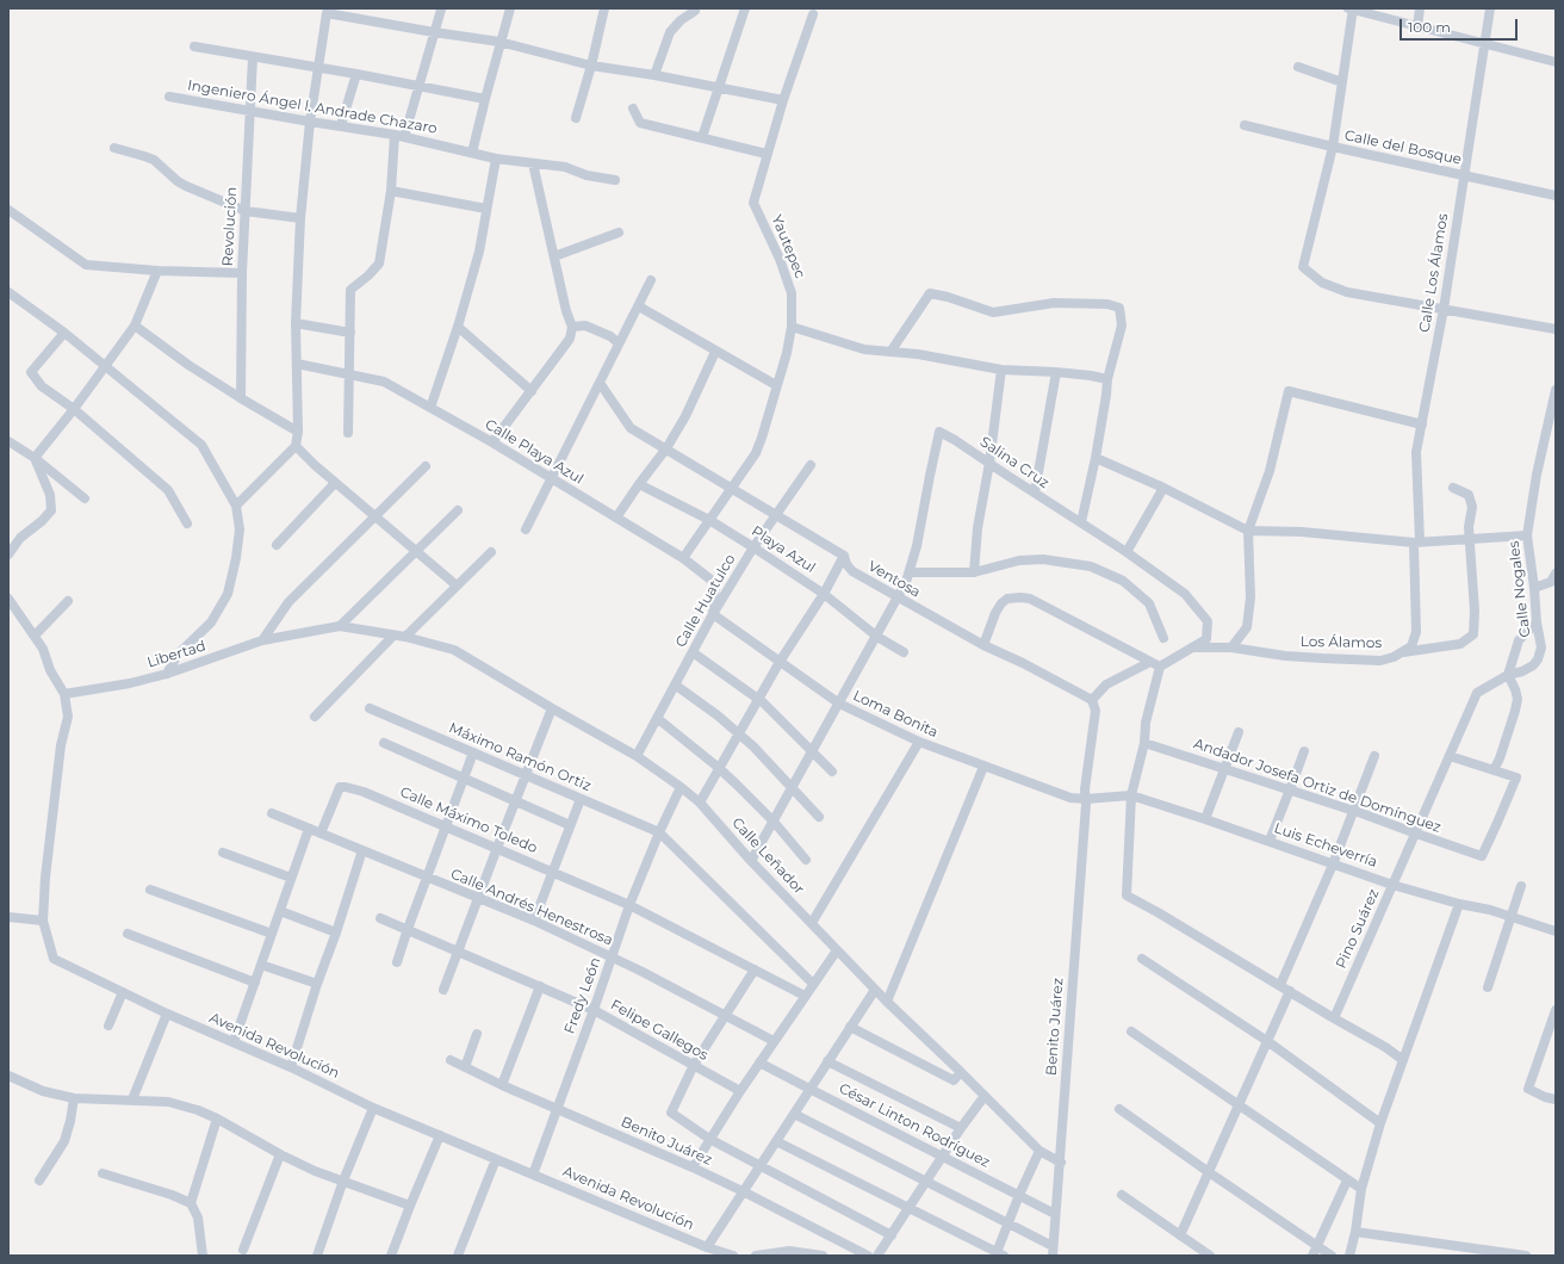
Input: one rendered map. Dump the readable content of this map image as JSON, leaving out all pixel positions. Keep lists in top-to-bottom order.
{
  "streets": {
    "street": [
      "Ingeniero Ángel l. Andrade Chazaro",
      "Calle del Bosque",
      "Revolución",
      "Yautepec",
      "Calle Los Álamos",
      "Calle Playa Azul",
      "Salina Cruz",
      "Playa Azul",
      "Ventosa",
      "Calle Nogales",
      "Calle Huatulco",
      "Los Álamos",
      "Libertad",
      "Loma Bonita",
      "Máximo Ramón Ortiz",
      "Andador Josefa Ortiz de Domínguez",
      "Calle Máximo Toledo",
      "Luis Echeverría",
      "Calle Leñador",
      "Calle Andrés Henestrosa",
      "Pino Suárez",
      "Fredy León",
      "Benito Juárez",
      "Felipe Gallegos",
      "Avenida Revolución",
      "César Linton Rodríguez"
    ]
  },
  "crossings": [
    ["Ingeniero Ángel l. Andrade Chazaro", "Revolución"],
    ["Calle del Bosque", "Calle Los Álamos"],
    ["Yautepec", "Calle Playa Azul"],
    ["Yautepec", "Playa Azul"],
    ["Yautepec", "Ventosa"],
    ["Calle Los Álamos", "Los Álamos"],
    ["Calle Playa Azul", "Calle Huatulco"],
    ["Calle Playa Azul", "Loma Bonita"],
    ["Salina Cruz", "Playa Azul"],
    ["Salina Cruz", "Ventosa"],
    ["Salina Cruz", "Los Álamos"],
    ["Playa Azul", "Calle Huatulco"],
    ["Ventosa", "Calle Huatulco"],
    ["Calle Nogales", "Pino Suárez"],
    ["Calle Huatulco", "Loma Bonita"],
    ["Calle Huatulco", "Calle Leñador"],
    ["Libertad", "Calle Leñador"],
    ["Libertad", "Avenida Revolución"],
    ["Loma Bonita", "Luis Echeverría"],
    ["Loma Bonita", "Benito Juárez"],
    ["Máximo Ramón Ortiz", "Fredy León"],
    ["Andador Josefa Ortiz de Domínguez", "Pino Suárez"],
    ["Calle Máximo Toledo", "Calle Andrés Henestrosa"],
    ["Calle Máximo Toledo", "Fredy León"],
    ["Luis Echeverría", "Pino Suárez"],
    ["Luis Echeverría", "Benito Juárez"],
    ["Calle Leñador", "Fredy León"],
    ["Calle Leñador", "Benito Juárez"],
    ["Calle Andrés Henestrosa", "Fredy León"],
    ["Fredy León", "Benito Juárez"],
    ["Fredy León", "Felipe Gallegos"],
    ["Fredy León", "Avenida Revolución"],
    ["Benito Juárez", "César Linton Rodríguez"]
  ],
  "scale_bar": "100 m"
}
